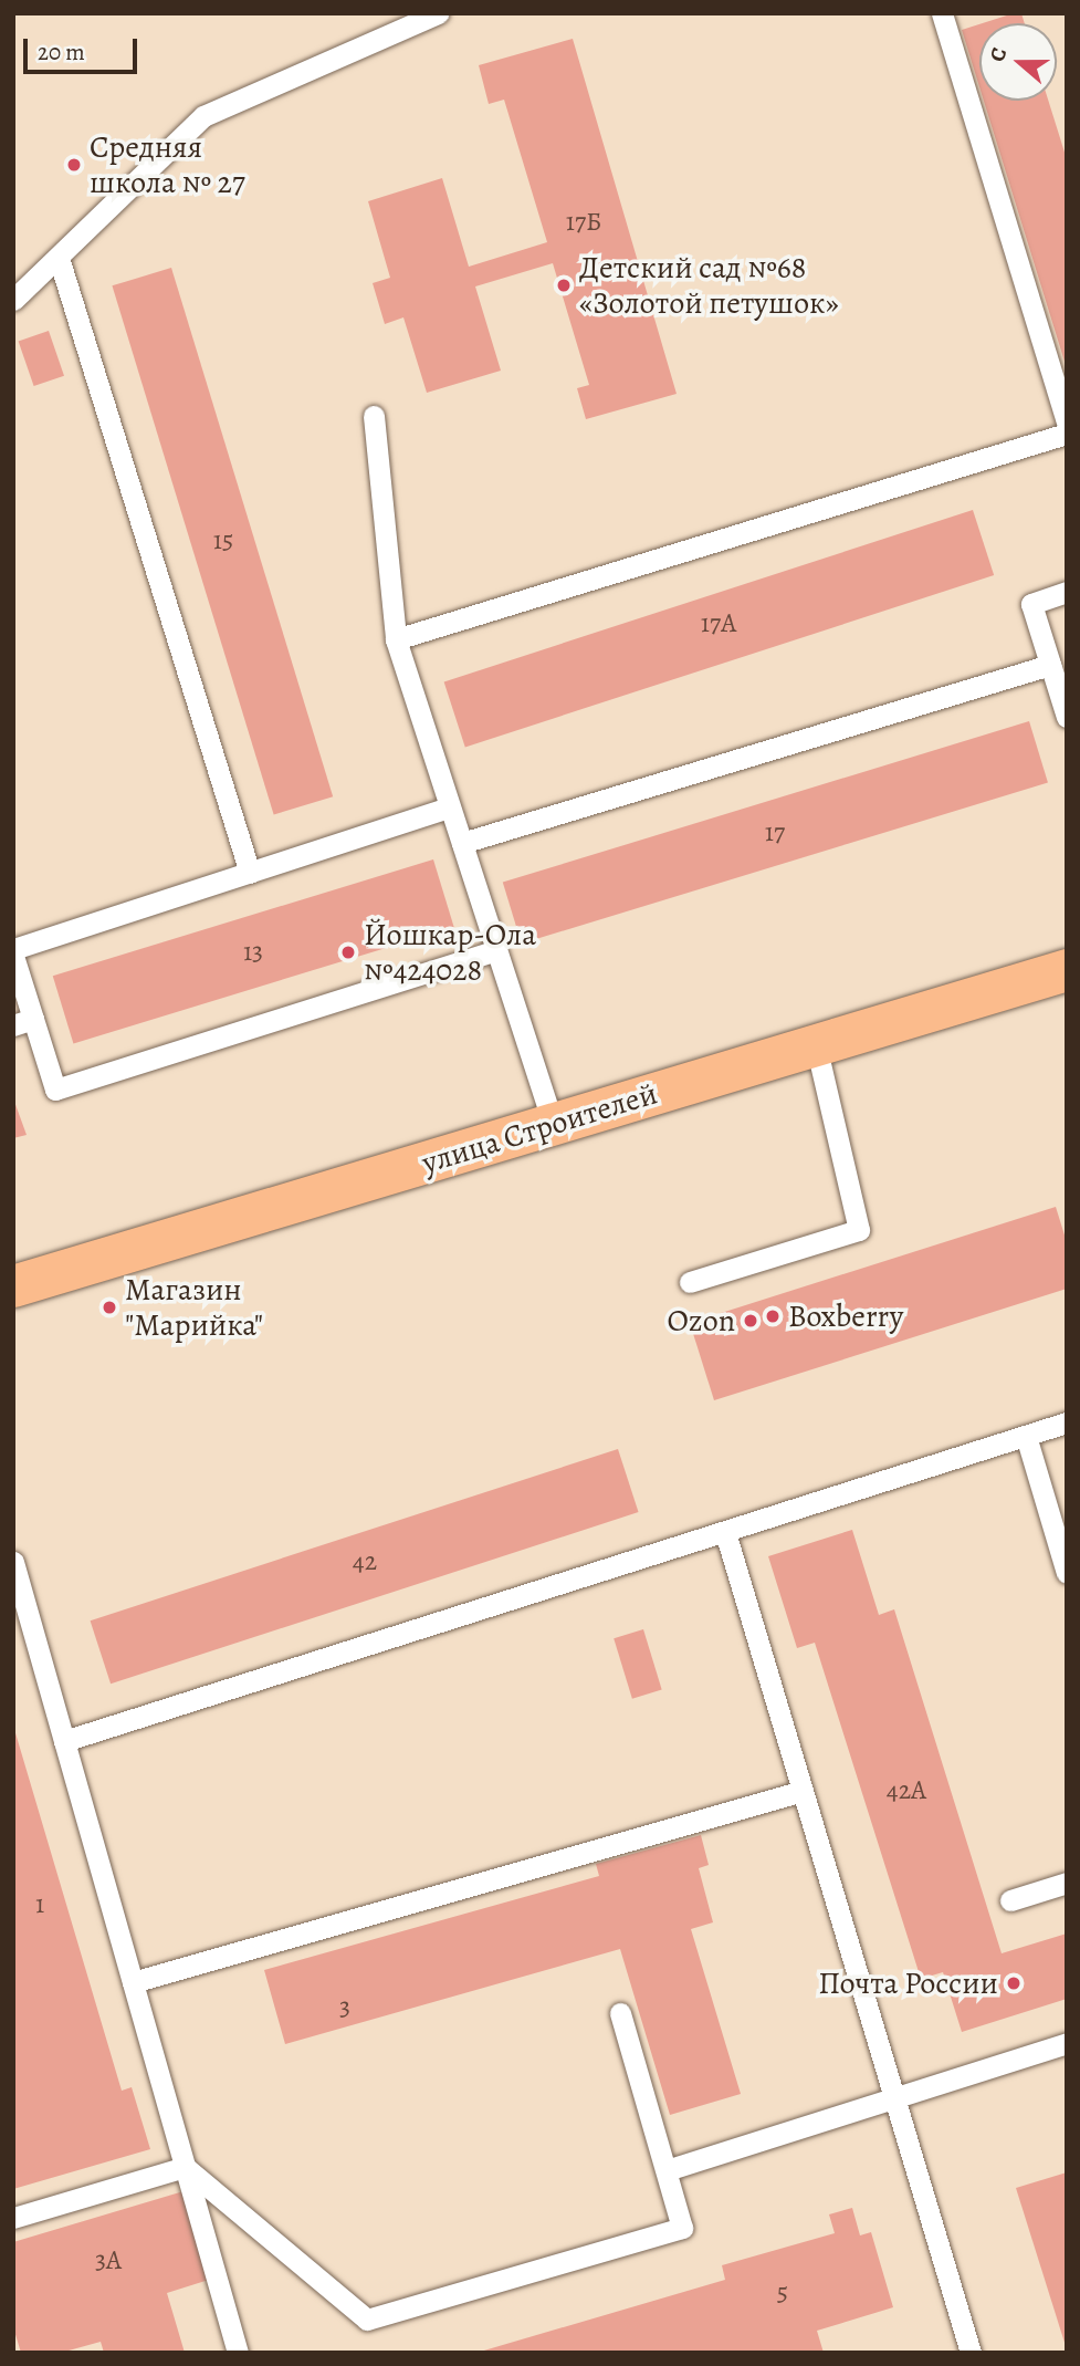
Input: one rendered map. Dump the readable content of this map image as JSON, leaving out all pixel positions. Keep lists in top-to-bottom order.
{
  "streets": {
    "main road": ["улица Строителей"]
  },
  "places": [
    "Средняя школа № 27",
    "Детский сад №68 «Золотой петушок»",
    "Йошкар-Ола №424028",
    "Магазин \"Марийка\"",
    "Boxberry",
    "Ozon",
    "Почта России"
  ],
  "house_numbers": [
    "17Б",
    "15",
    "17А",
    "17",
    "13",
    "42",
    "42А",
    "1",
    "3",
    "3А",
    "5"
  ],
  "scale_bar": "20 m",
  "north": "left"
}
